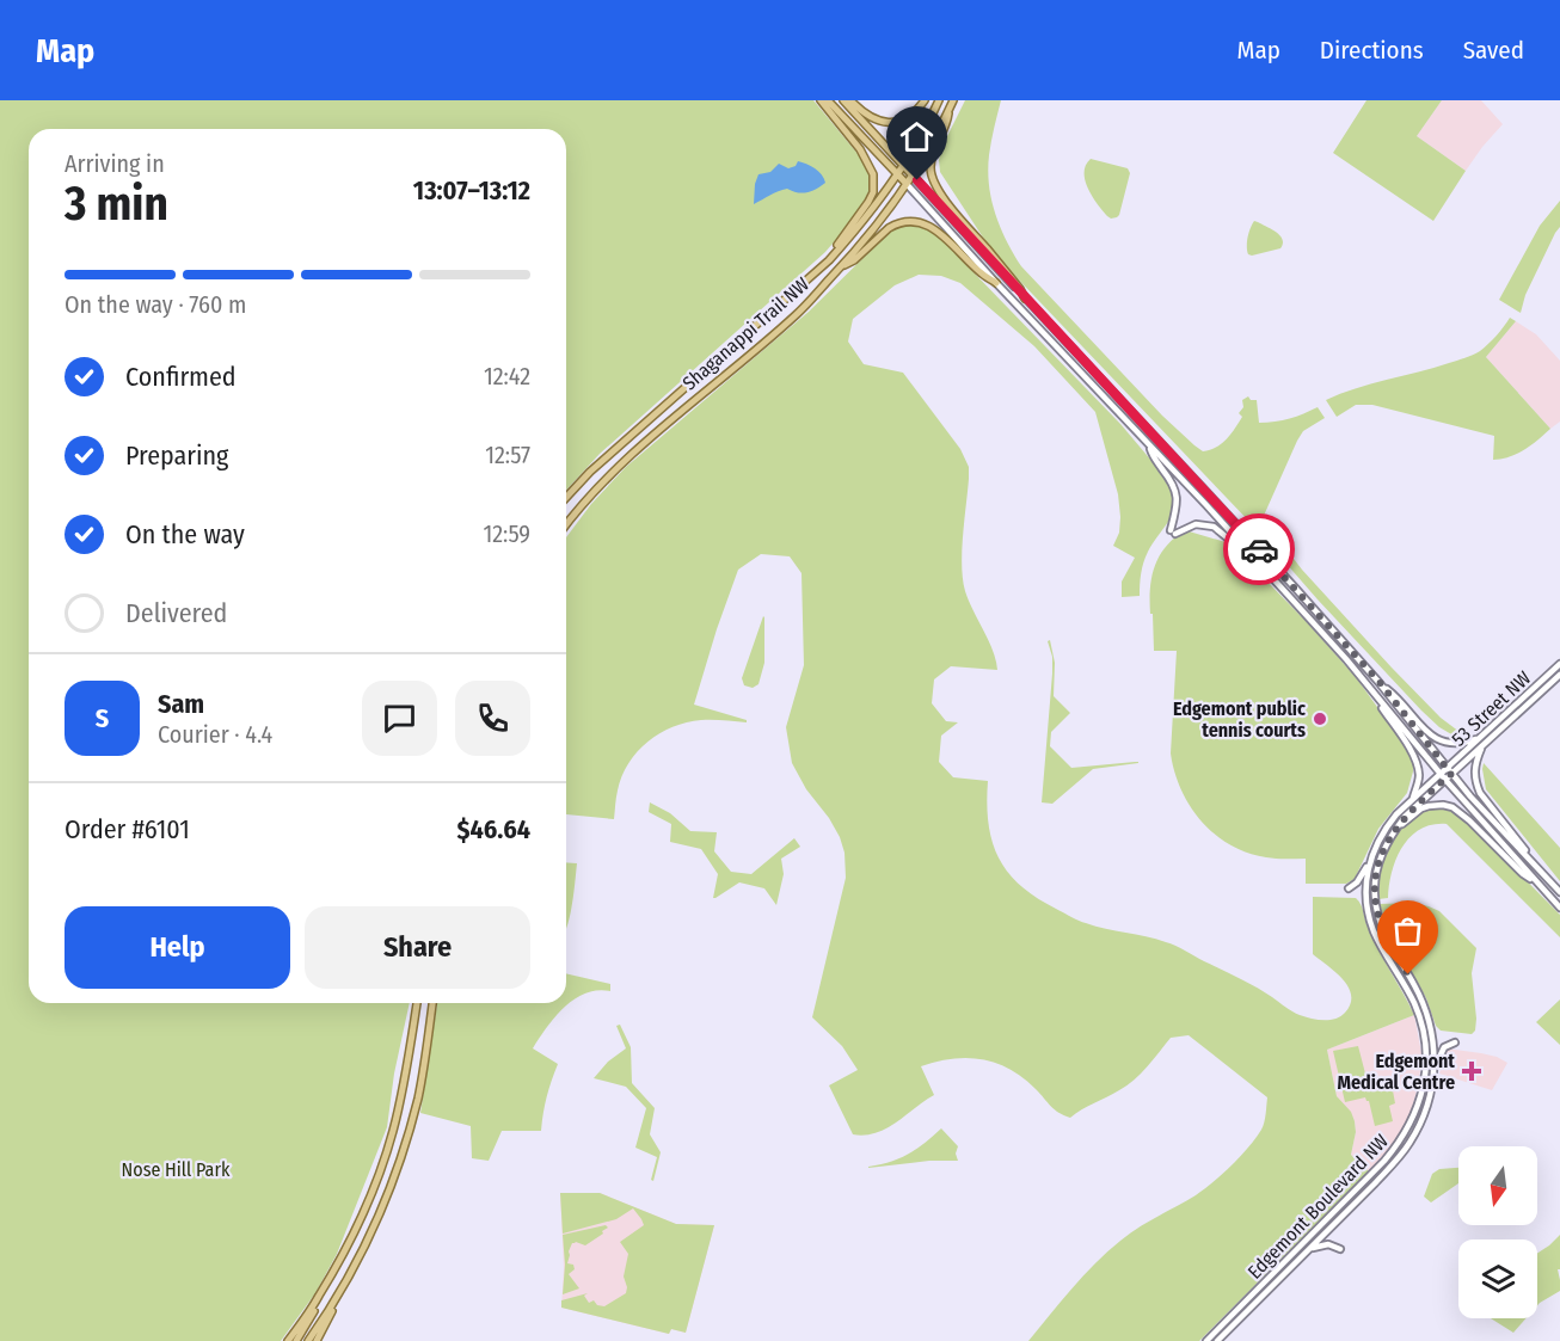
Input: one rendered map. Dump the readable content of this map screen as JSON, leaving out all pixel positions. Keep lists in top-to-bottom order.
{
  "streets": {
    "main road": ["Shaganappi Trail NW", "53 Street NW", "Edgemont Boulevard NW"]
  },
  "crossings": [
    ["53 Street NW", "Edgemont Boulevard NW"]
  ],
  "parks": ["Nose Hill Park"],
  "places": {
    "other": ["Edgemont public tennis courts"],
    "health": ["Edgemont Medical Centre"]
  },
  "north": "bottom",
  "page": {
    "header": "Map",
    "nav": ["Map", "Directions", "Saved"],
    "heading": ["3 min", "Arriving in", "13:07–13:12"],
    "panel": [
      "Sam",
      "Courier · 4.4",
      "Order #6101",
      "$46.64"
    ],
    "bar": "On the way · 760 m",
    "list": [
      ["Confirmed", "12:42"],
      ["Preparing", "12:57"],
      ["On the way", "12:59"],
      "Delivered"
    ],
    "round": "S",
    "buttons": ["Help", "Share"]
  }
}
